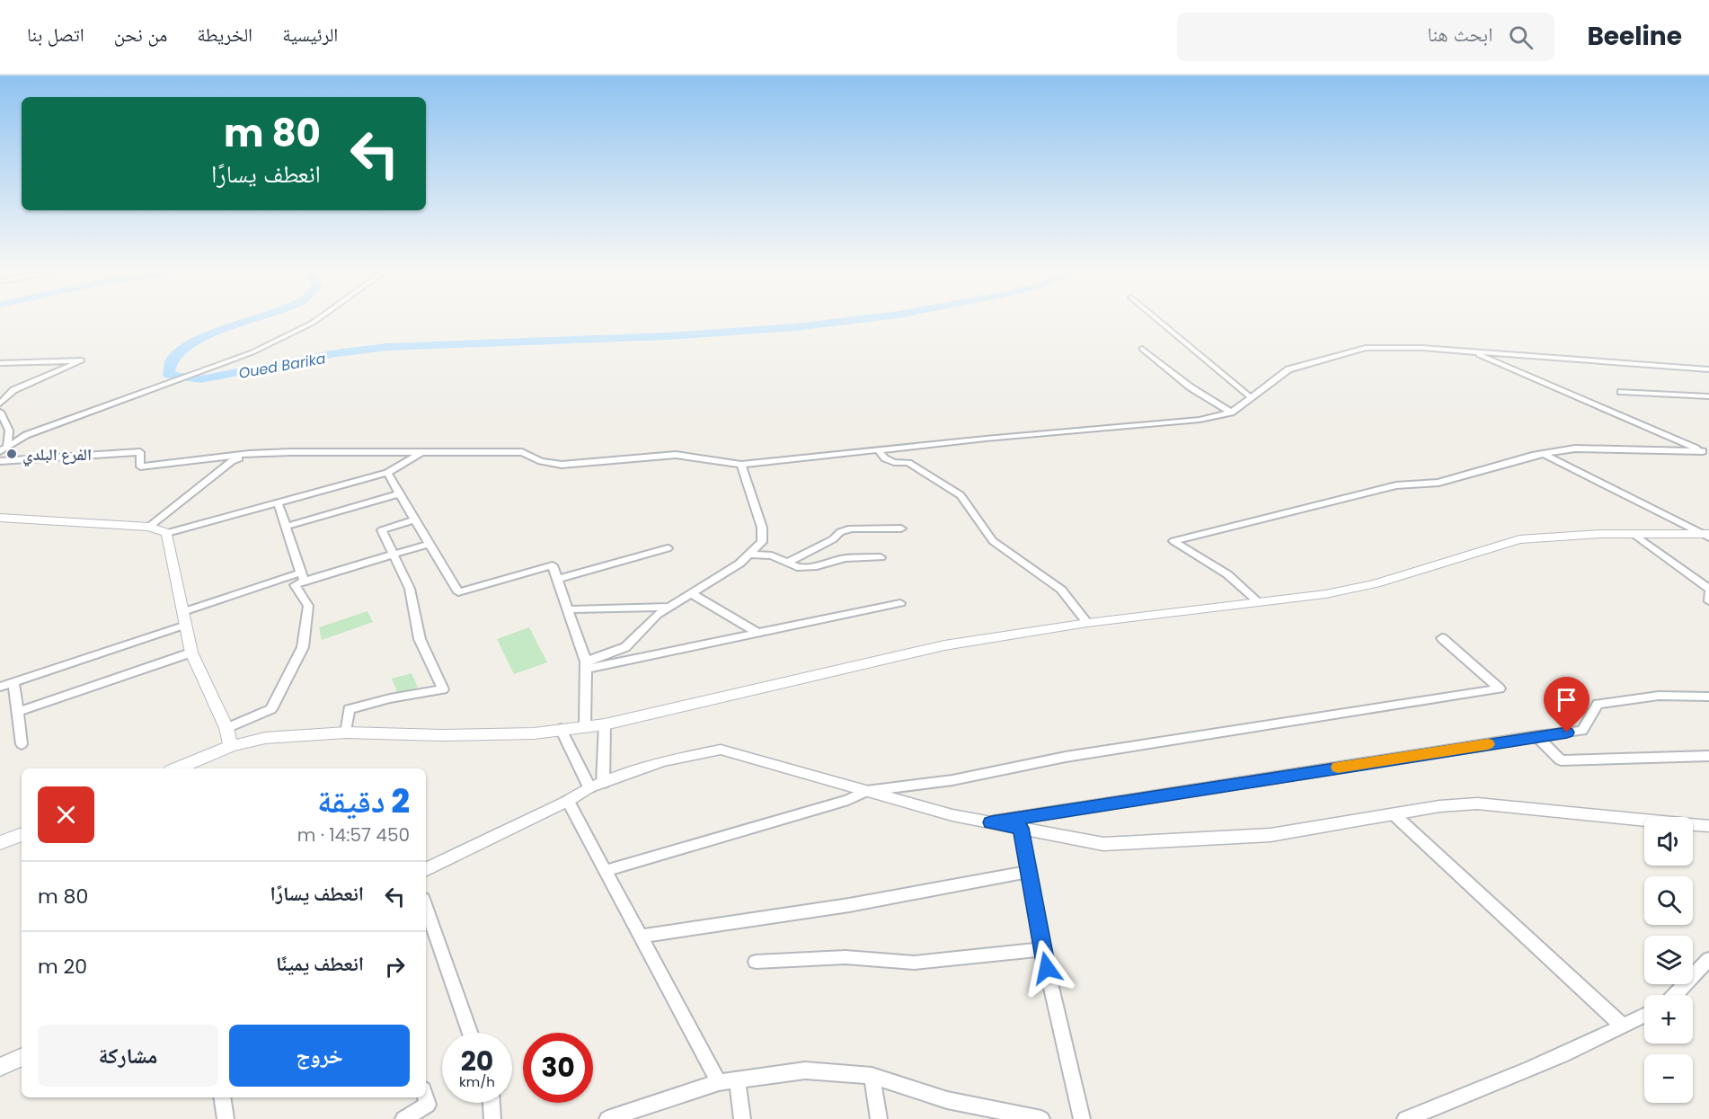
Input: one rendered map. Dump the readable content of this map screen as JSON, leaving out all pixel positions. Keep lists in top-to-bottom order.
{
  "water": ["Oued Barika"],
  "places": ["الفرع البلدي"],
  "page": {
    "header": "Beeline",
    "search": "ابحث هنا",
    "nav": [
      "الرئيسية",
      "الخريطة",
      "من نحن",
      "اتصل بنا"
    ],
    "turn": ["80 m", "انعطف يسارًا"],
    "heading": ["2 دقيقة", "450 m · 14:57"],
    "map_buttons": ["+", "−"],
    "list": [
      {
        "name": "انعطف يسارًا",
        "value": "80 m"
      },
      {
        "name": "انعطف يمينًا",
        "value": "20 m"
      }
    ],
    "buttons": ["خروج", "مشاركة"],
    "speed": "20 km/h",
    "limit": "30"
  }
}
